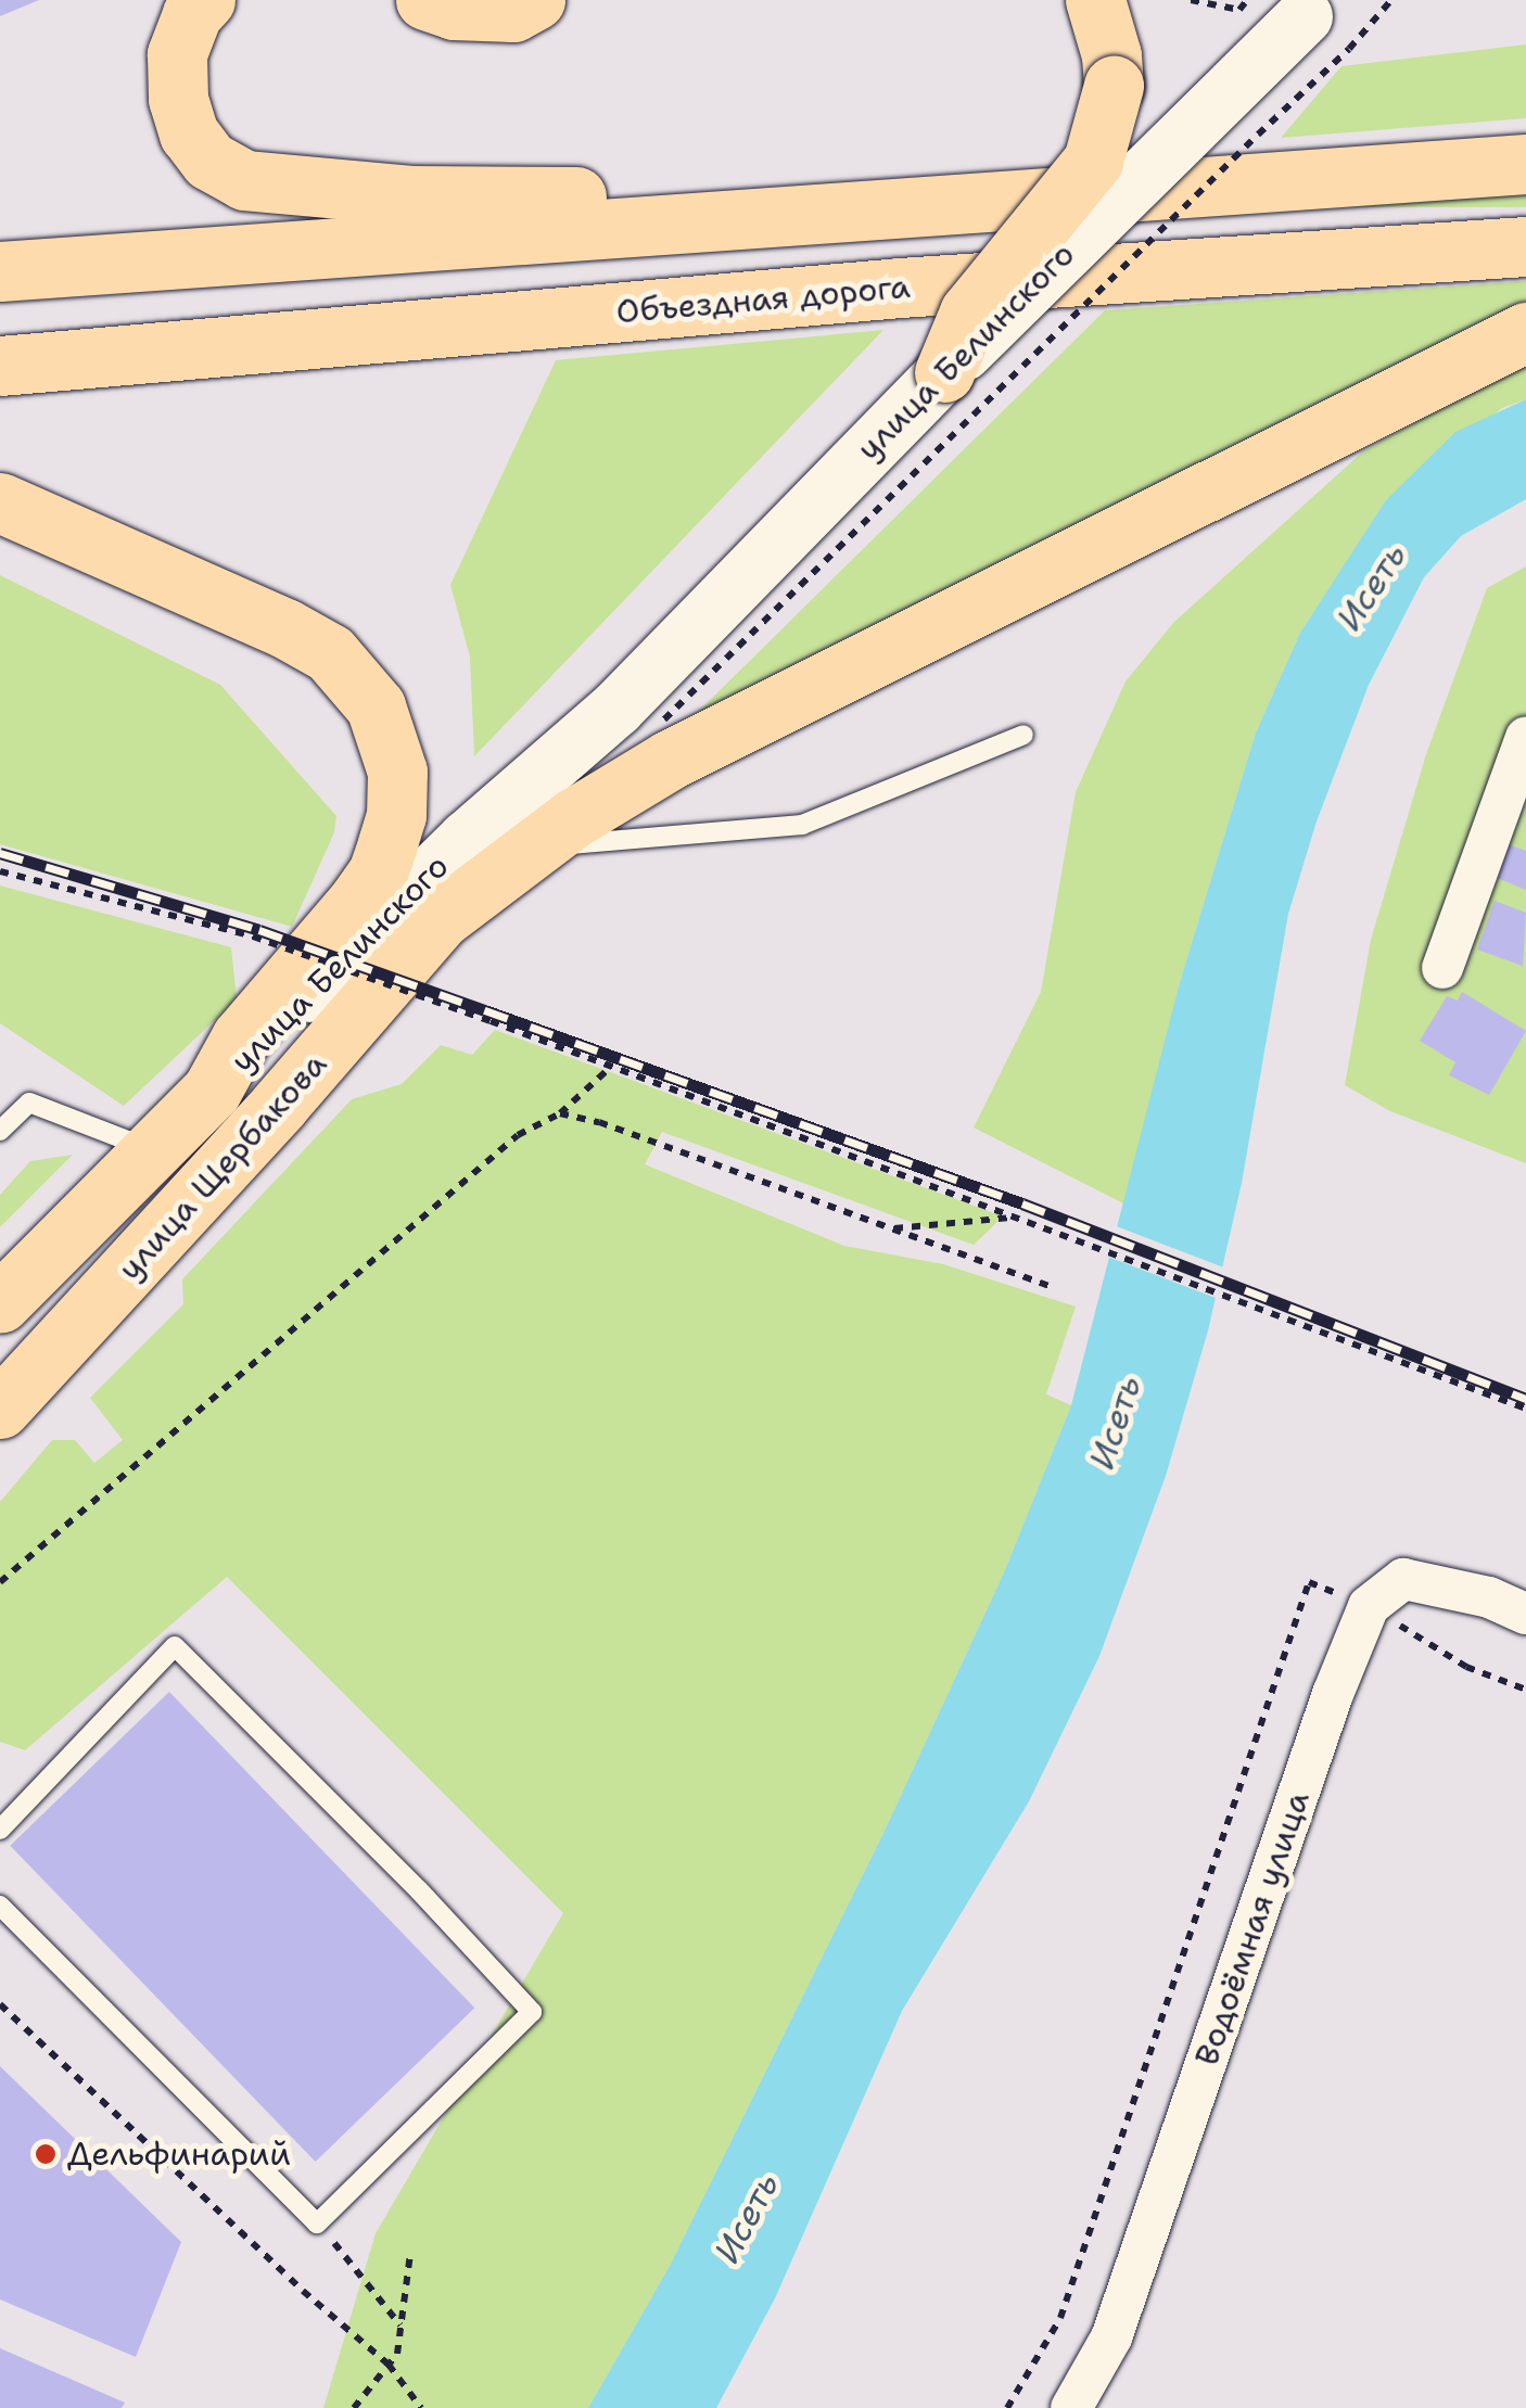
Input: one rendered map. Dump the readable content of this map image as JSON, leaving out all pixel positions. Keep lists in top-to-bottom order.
{
  "streets": {
    "main road": ["Объездная дорога", "улица Белинского", "улица Щербакова"],
    "street": ["Водоёмная улица"]
  },
  "crossings": [
    ["улица Белинского", "улица Щербакова"]
  ],
  "water": ["Исеть"],
  "places": ["Дельфинарий"]
}
